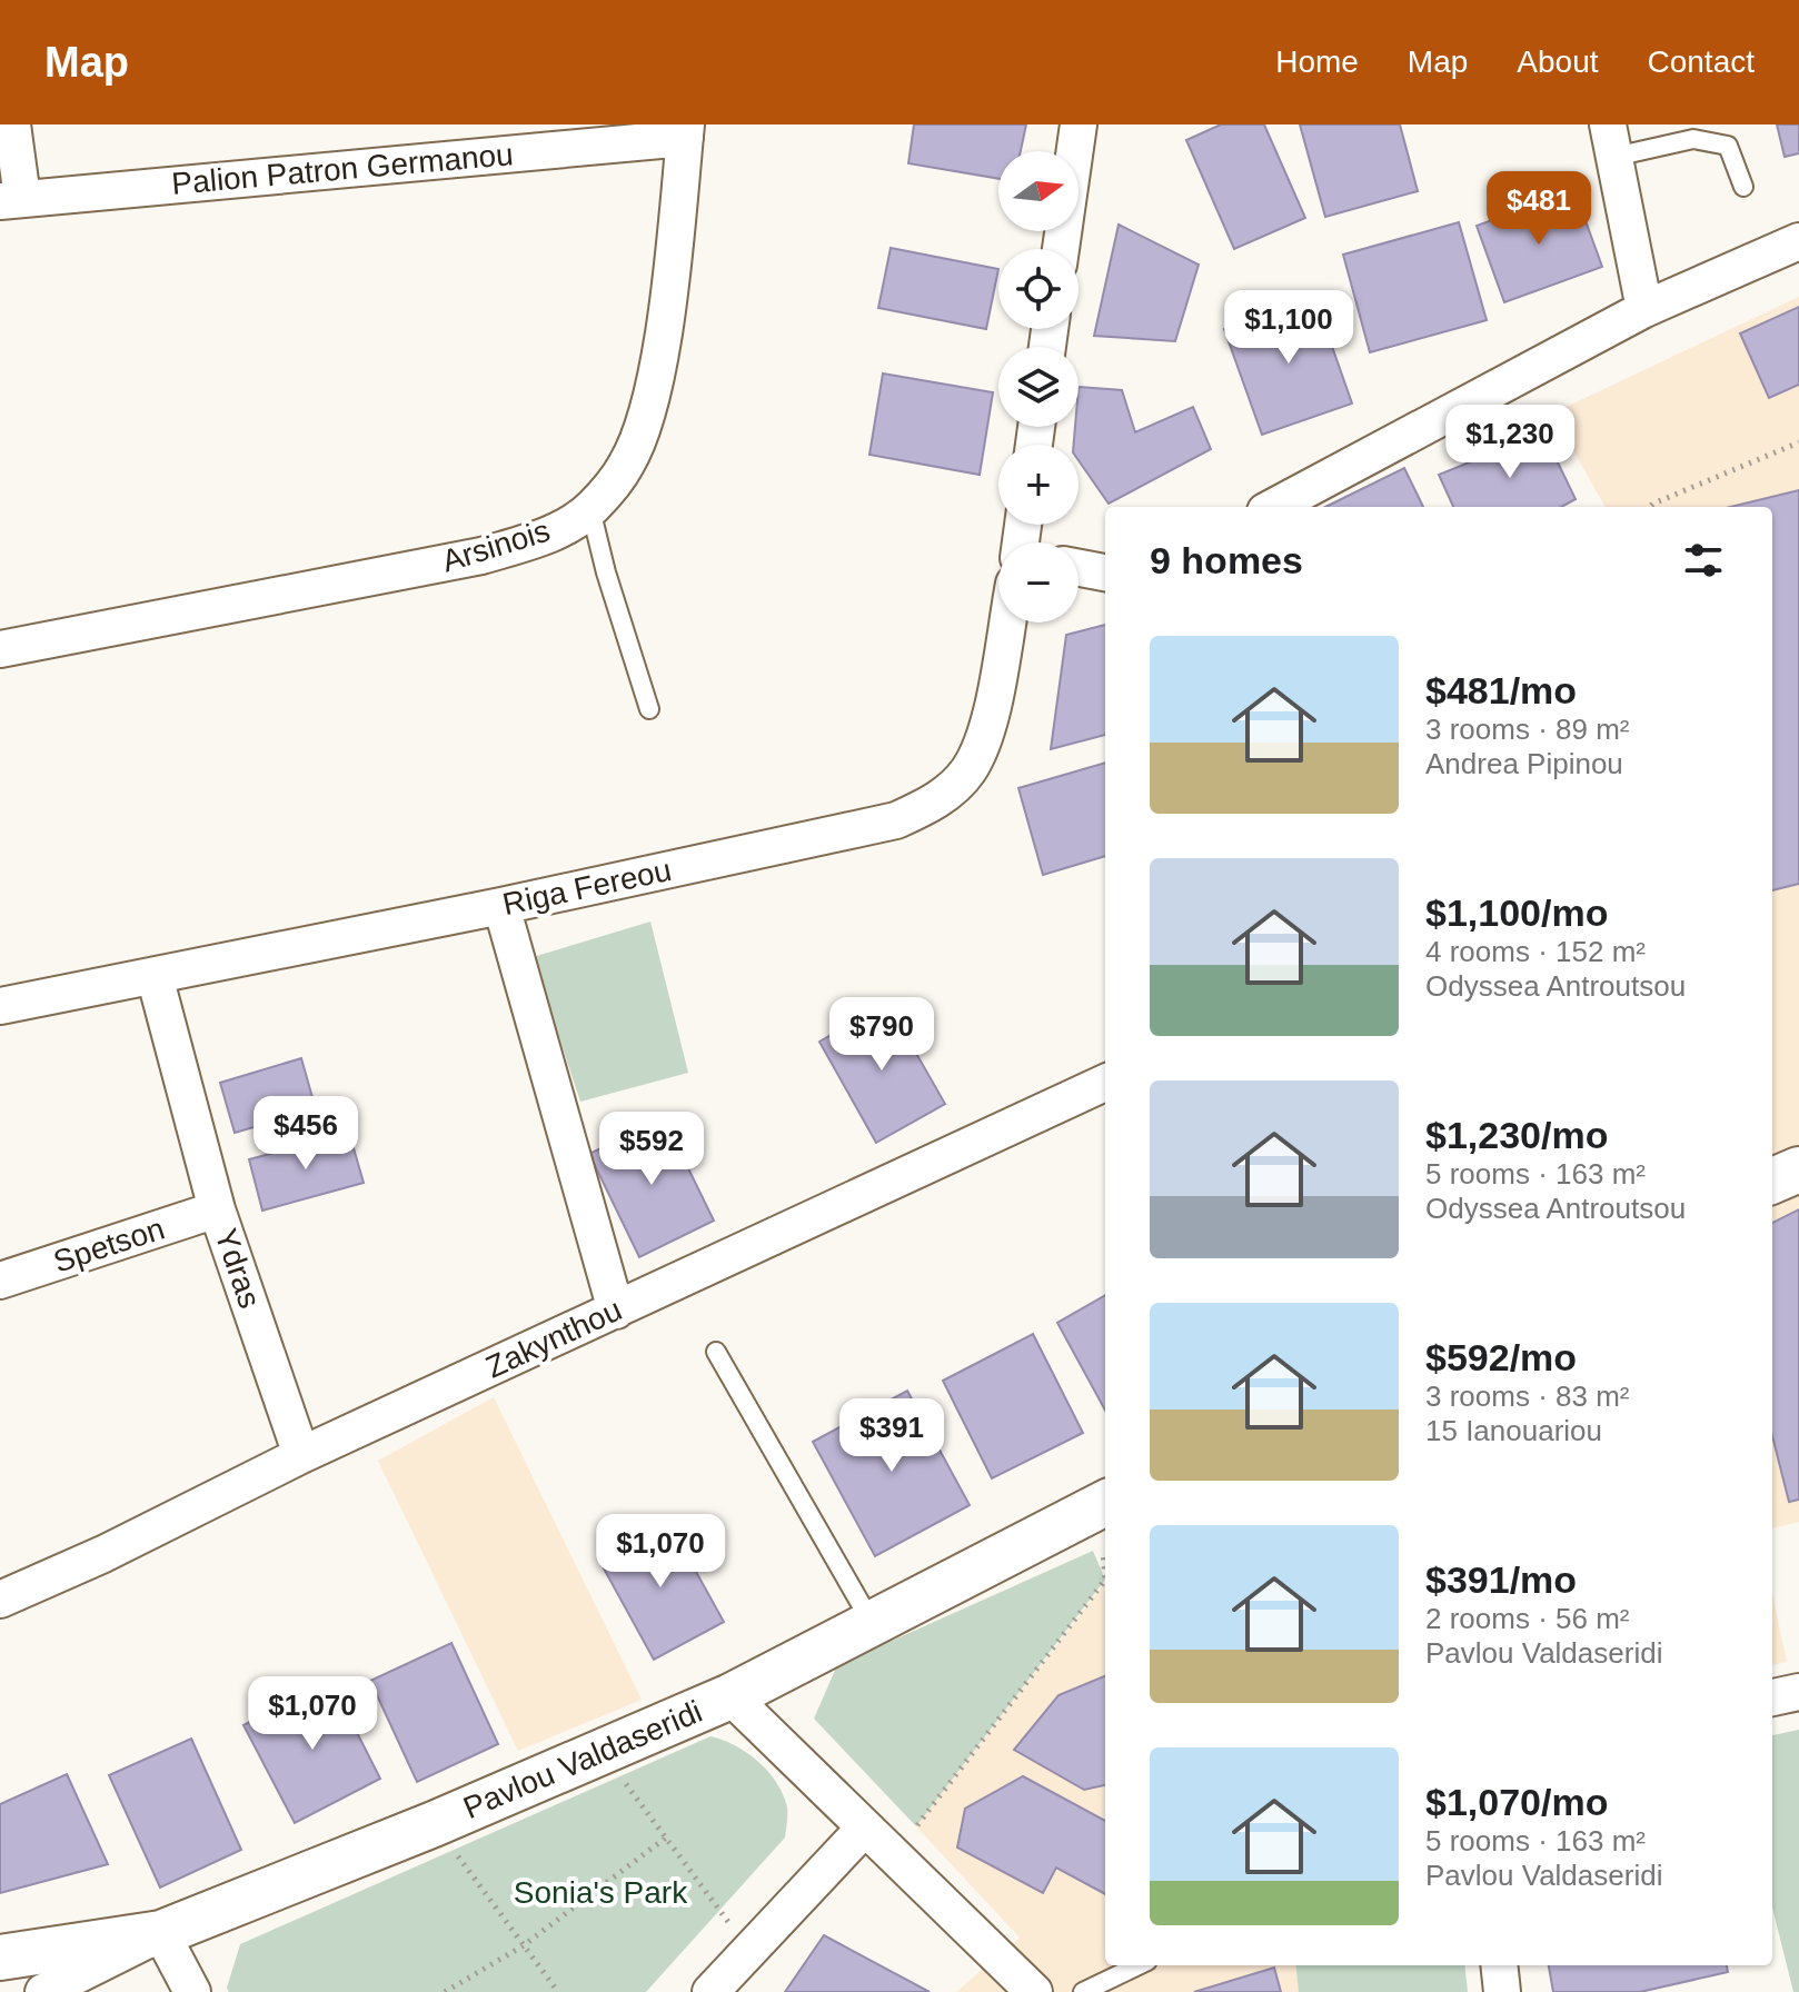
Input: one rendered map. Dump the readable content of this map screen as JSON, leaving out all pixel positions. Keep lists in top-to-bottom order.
{
  "streets": {
    "street": [
      "Palion Patron Germanou",
      "Arsinois",
      "Riga Fereou",
      "Spetson",
      "Ydras",
      "Zakynthou",
      "Pavlou Valdaseridi"
    ]
  },
  "crossings": [
    ["Palion Patron Germanou", "Arsinois"],
    ["Riga Fereou", "Ydras"],
    ["Spetson", "Ydras"],
    ["Ydras", "Zakynthou"]
  ],
  "parks": ["Sonia's Park"],
  "north": "right",
  "page": {
    "header": "Map",
    "nav": [
      "Home",
      "Map",
      "About",
      "Contact"
    ],
    "map_buttons": ["+", "−"],
    "price": [
      "$481",
      "$1,100",
      "$1,230",
      "$790",
      "$456",
      "$592",
      "$391",
      "$1,070",
      "$1,070"
    ],
    "heading": "9 homes",
    "list": [
      {
        "name": "$481/mo",
        "note": "3 rooms · 89 m² · Andrea Pipinou"
      },
      {
        "name": "$1,100/mo",
        "note": "4 rooms · 152 m² · Odyssea Antroutsou"
      },
      {
        "name": "$1,230/mo",
        "note": "5 rooms · 163 m² · Odyssea Antroutsou"
      },
      {
        "name": "$592/mo",
        "note": "3 rooms · 83 m² · 15 Ianouariou"
      },
      {
        "name": "$391/mo",
        "note": "2 rooms · 56 m² · Pavlou Valdaseridi"
      },
      {
        "name": "$1,070/mo",
        "note": "5 rooms · 163 m² · Pavlou Valdaseridi"
      }
    ]
  }
}
